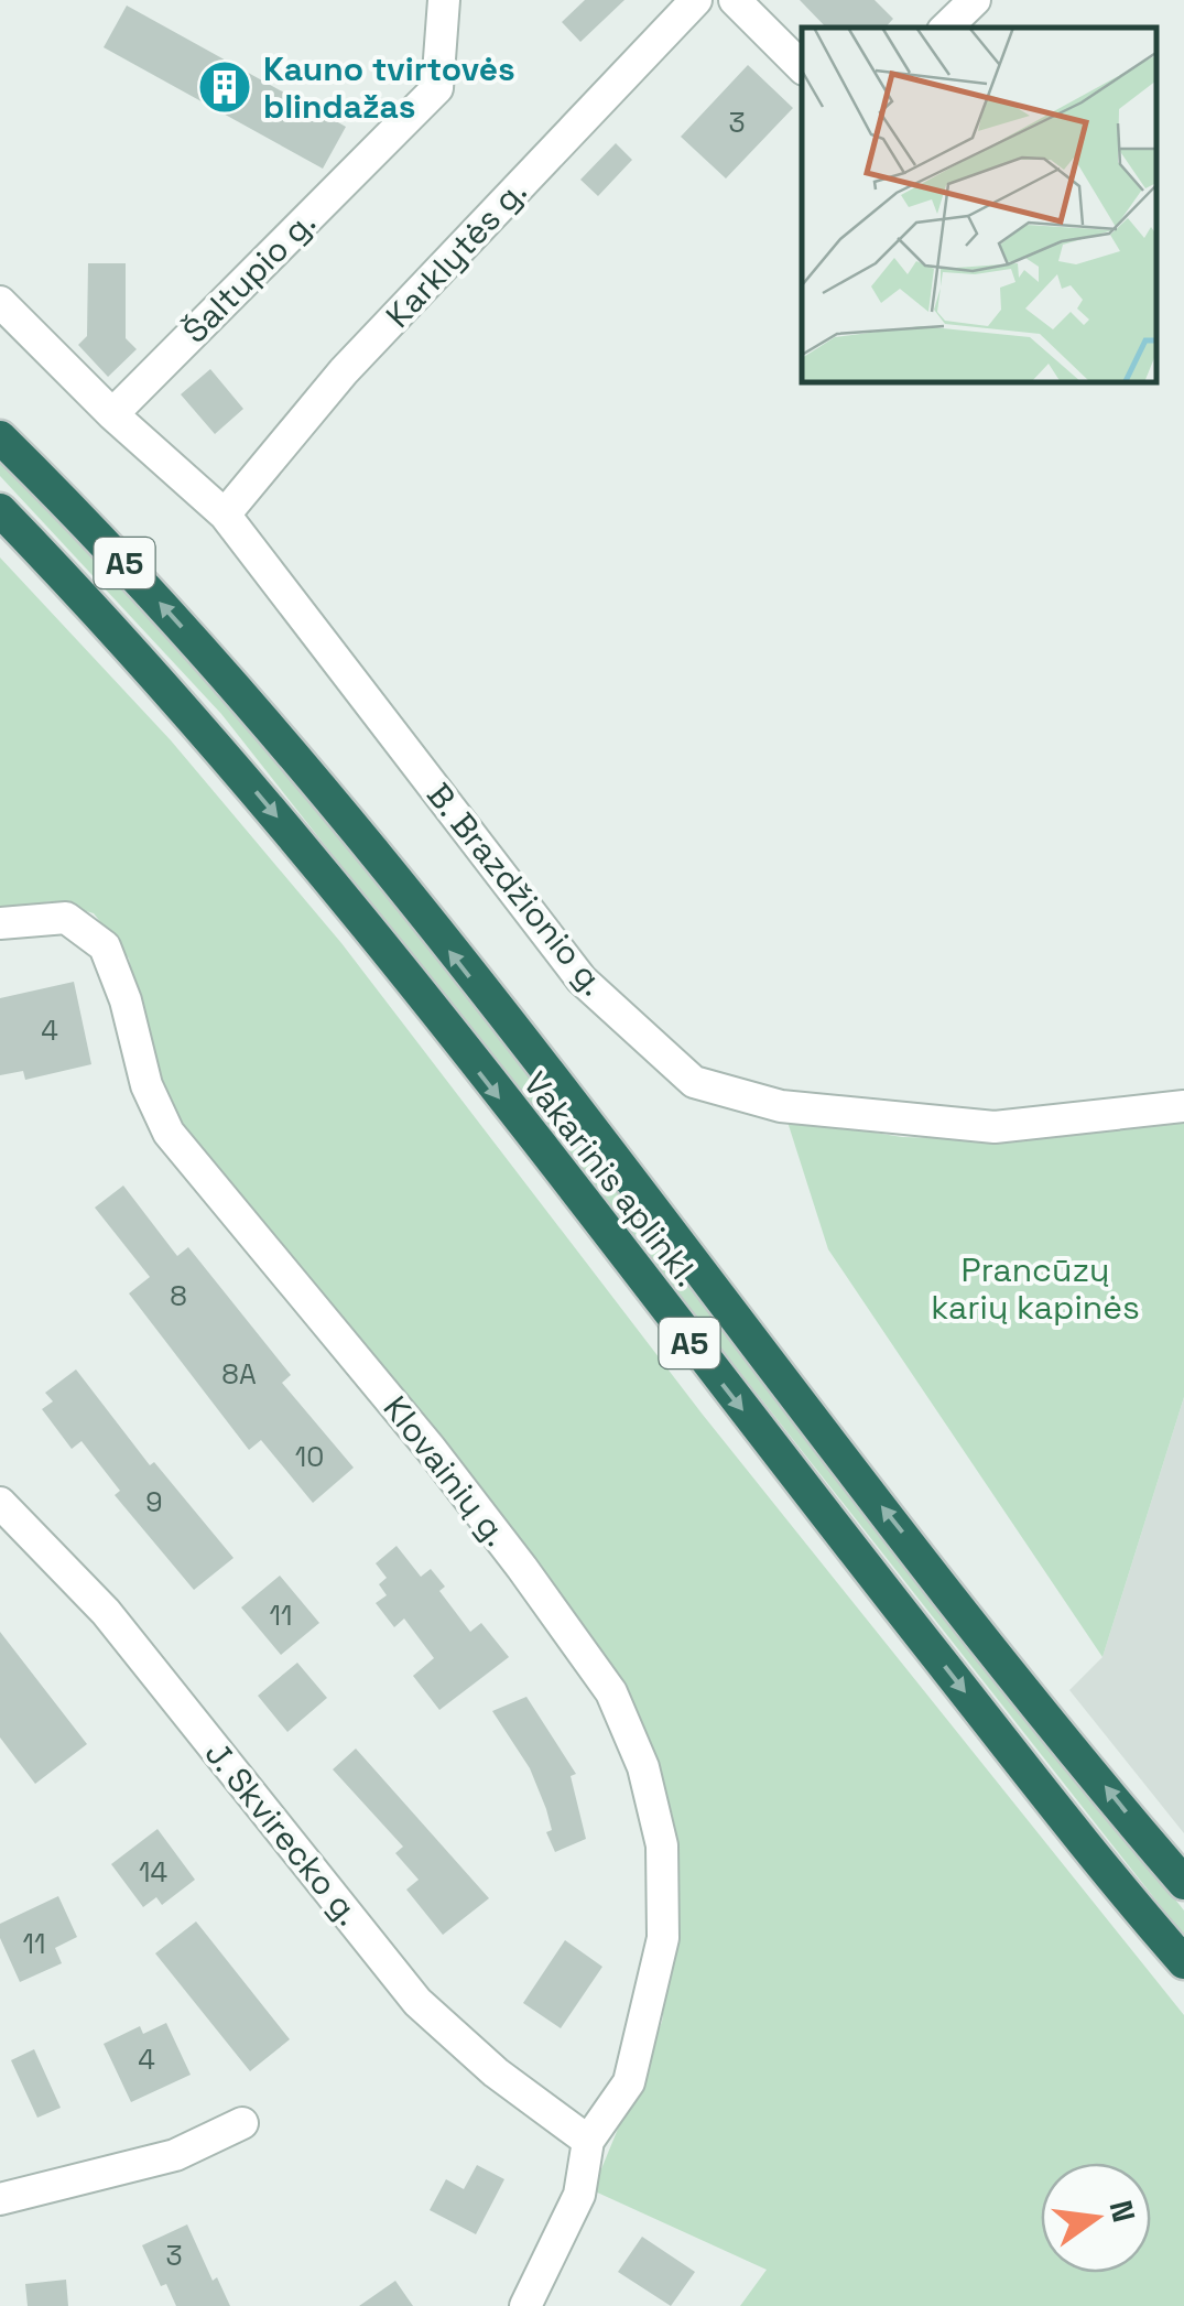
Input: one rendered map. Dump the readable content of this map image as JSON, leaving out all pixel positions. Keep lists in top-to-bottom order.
{
  "streets": {
    "highway": ["A5", "Vakarinis aplinkl."],
    "street": [
      "Karklytės g.",
      "Šaltupio g.",
      "B. Brazdžionio g.",
      "Klovainių g.",
      "J. Skvirecko g."
    ]
  },
  "crossings": [
    ["Karklytės g.", "B. Brazdžionio g."],
    ["Šaltupio g.", "B. Brazdžionio g."],
    ["Klovainių g.", "J. Skvirecko g."]
  ],
  "parks": ["Prancūzų karių kapinės"],
  "places": {
    "building": ["Kauno tvirtovės blindažas"]
  },
  "house_numbers": [
    "3",
    "4",
    "8",
    "8A",
    "10",
    "9",
    "11",
    "14",
    "11",
    "4",
    "3"
  ],
  "north": "right"
}
